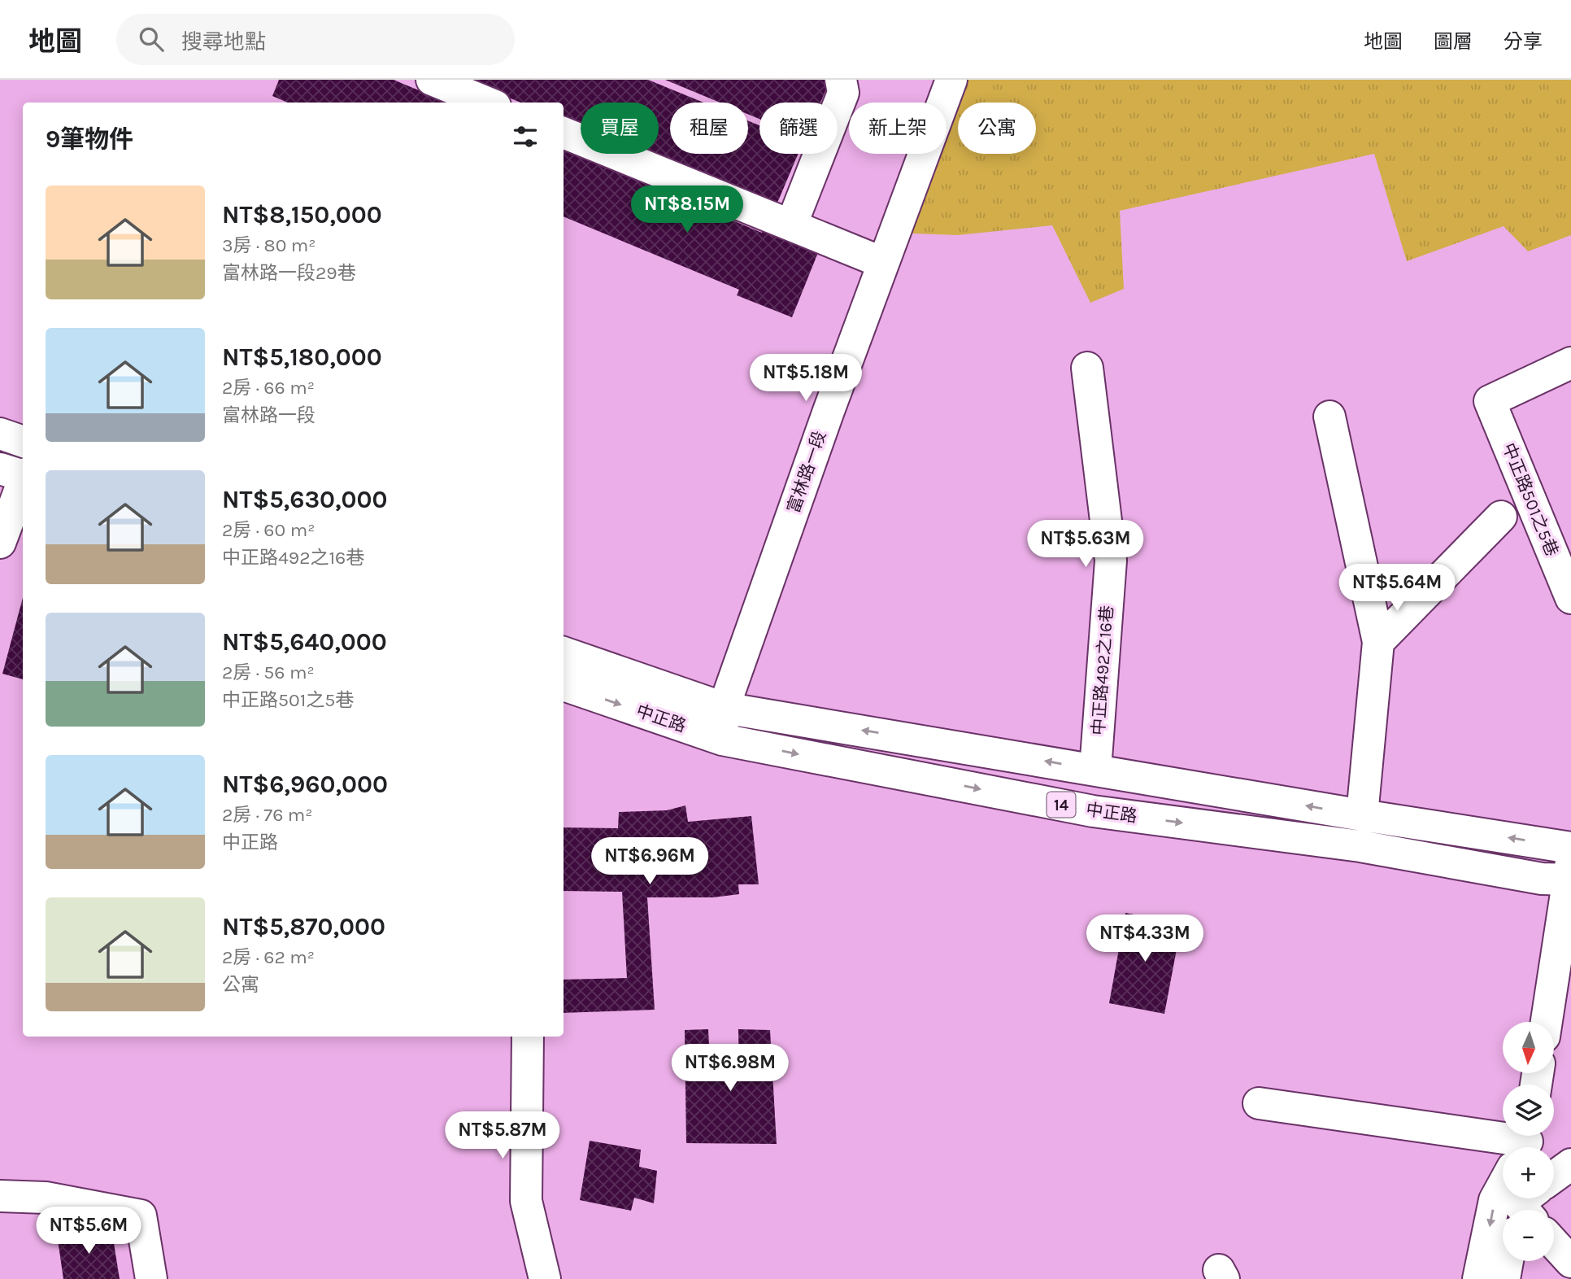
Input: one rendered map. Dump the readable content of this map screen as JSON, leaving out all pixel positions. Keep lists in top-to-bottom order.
{
  "streets": {
    "street": [
      "富林路一段",
      "中正路501之5巷",
      "中正路492之16巷",
      "中正路",
      "14"
    ]
  },
  "crossings": [
    ["富林路一段", "中正路"],
    ["中正路492之16巷", "中正路"]
  ],
  "north": "bottom",
  "page": {
    "header": "地圖",
    "search": "搜尋地點",
    "nav": ["地圖", "圖層", "分享"],
    "chip": [
      "買屋",
      "租屋",
      "篩選",
      "新上架",
      "公寓"
    ],
    "heading": "9筆物件",
    "list": [
      {
        "name": "NT$8,150,000",
        "note": "3房 · 80 m² · 富林路一段29巷"
      },
      {
        "name": "NT$5,180,000",
        "note": "2房 · 66 m² · 富林路一段"
      },
      {
        "name": "NT$5,630,000",
        "note": "2房 · 60 m² · 中正路492之16巷"
      },
      {
        "name": "NT$5,640,000",
        "note": "2房 · 56 m² · 中正路501之5巷"
      },
      {
        "name": "NT$6,960,000",
        "note": "2房 · 76 m² · 中正路"
      },
      {
        "name": "NT$5,870,000",
        "note": "2房 · 62 m² · 公寓"
      }
    ],
    "price": [
      "NT$8.15M",
      "NT$5.18M",
      "NT$5.63M",
      "NT$5.64M",
      "NT$6.96M",
      "NT$4.33M",
      "NT$6.98M",
      "NT$5.87M",
      "NT$5.6M"
    ],
    "map_buttons": ["+", "−"]
  }
}
